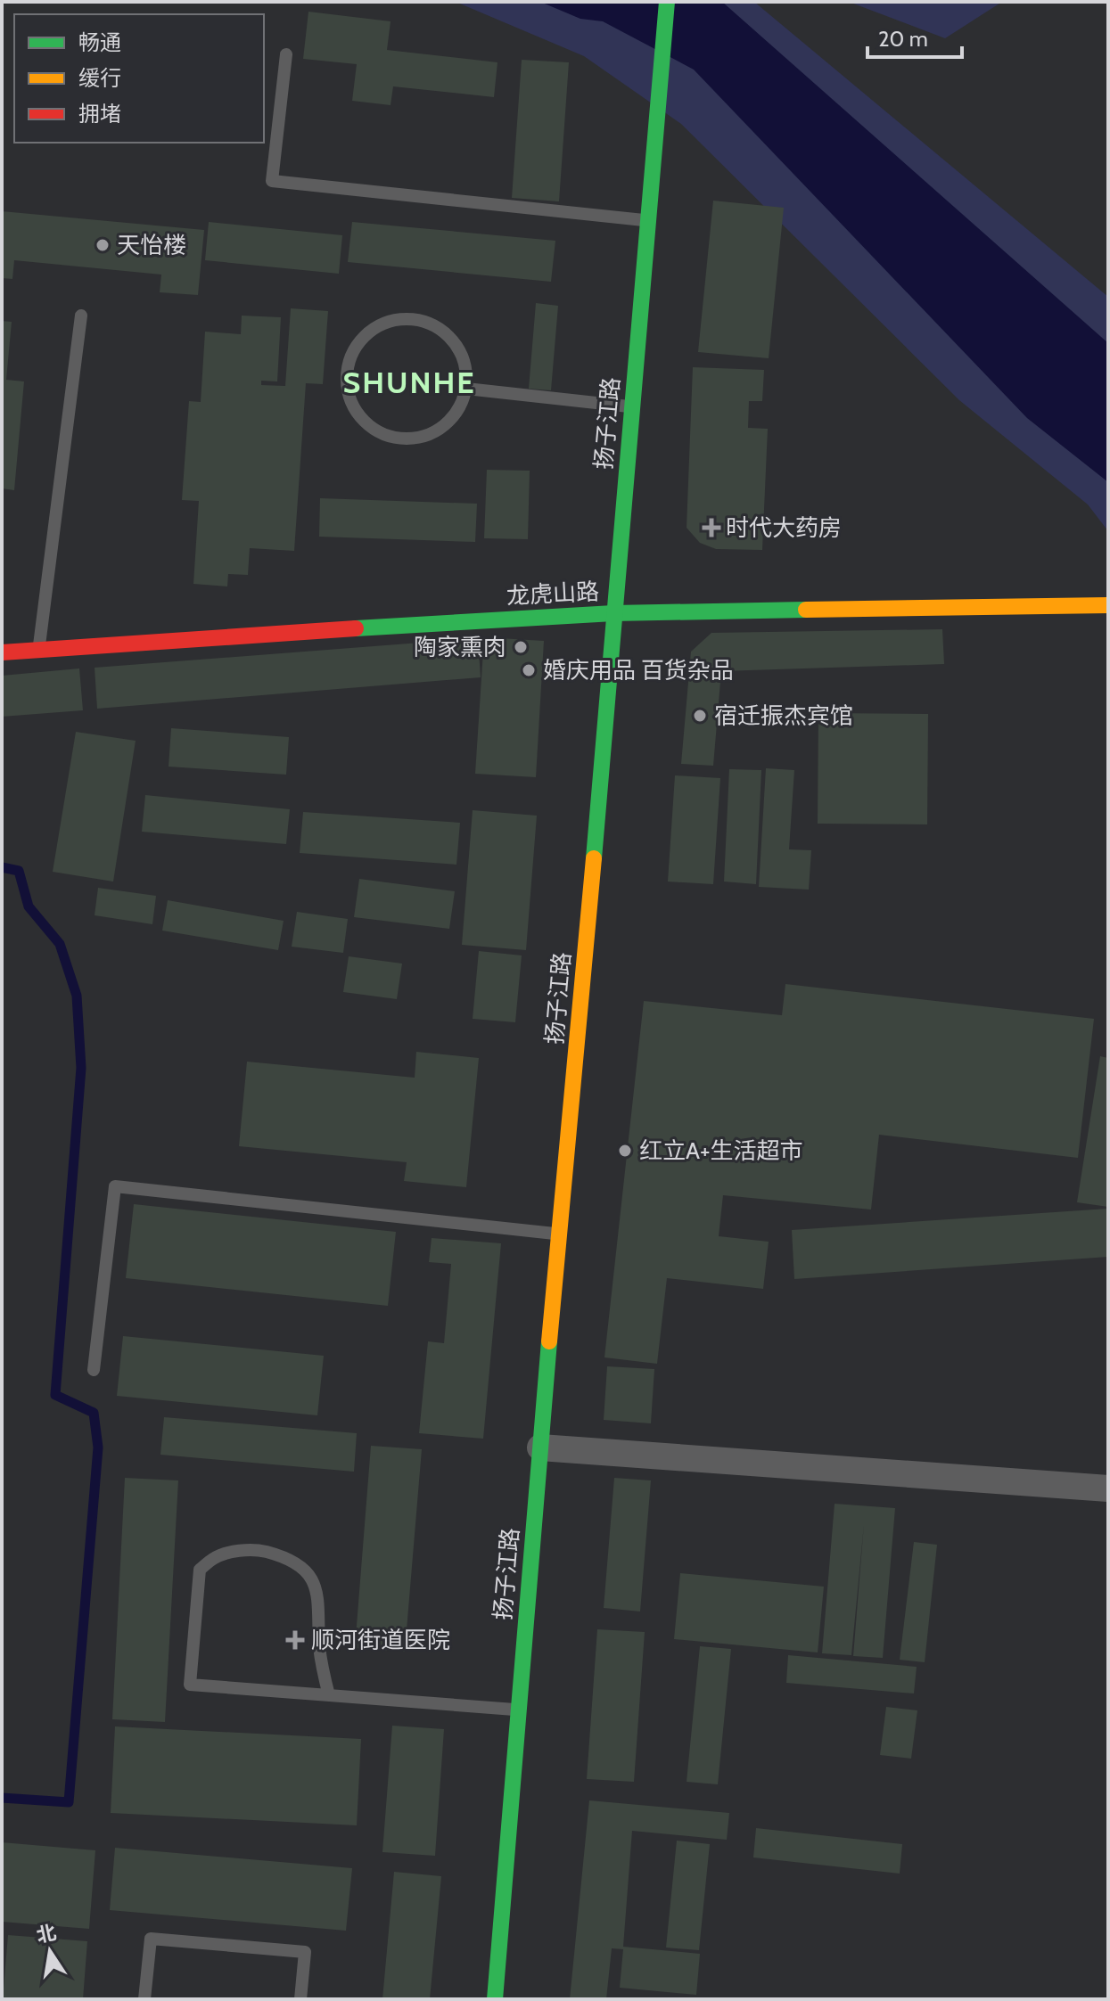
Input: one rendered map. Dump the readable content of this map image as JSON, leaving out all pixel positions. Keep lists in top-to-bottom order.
{
  "streets": {
    "street": ["扬子江路", "龙虎山路"]
  },
  "crossings": [
    ["扬子江路", "龙虎山路"]
  ],
  "districts": ["SHUNHE"],
  "places": {
    "other": [
      "天怡楼",
      "陶家熏肉",
      "婚庆用品 百货杂品",
      "宿迁振杰宾馆",
      "红立A+生活超市"
    ],
    "health": ["时代大药房", "顺河街道医院"]
  },
  "legend": ["畅通", "缓行", "拥堵"],
  "scale_bar": "20 m",
  "north": "top"
}
